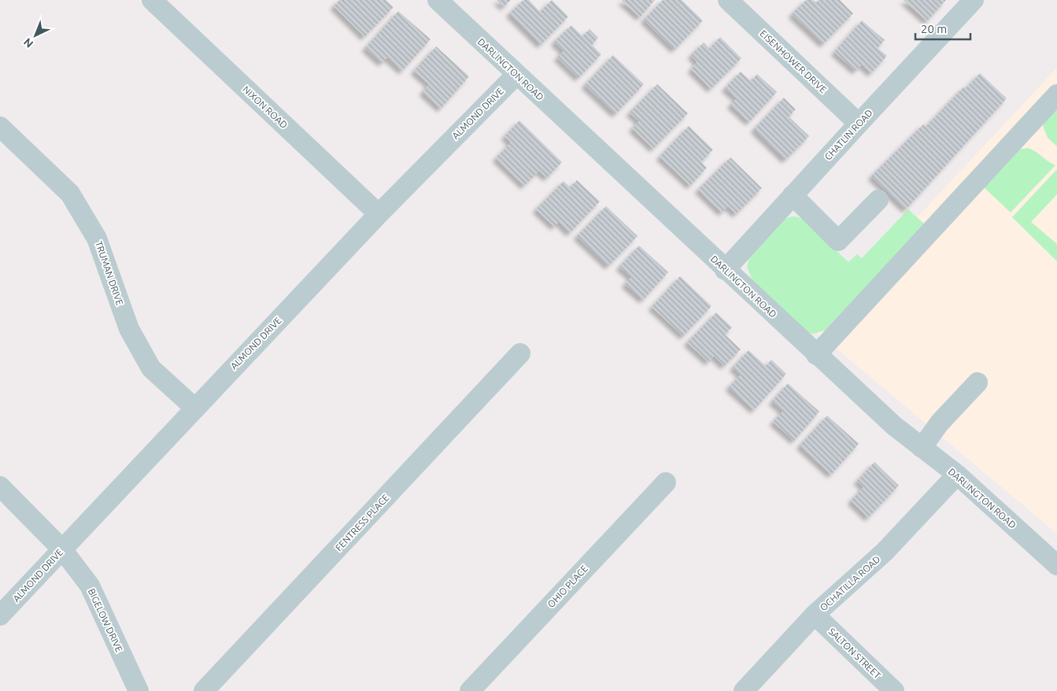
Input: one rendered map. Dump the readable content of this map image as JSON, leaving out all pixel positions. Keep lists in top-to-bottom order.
{
  "streets": {
    "street": [
      "EISENHOWER DRIVE",
      "DARLINGTON ROAD",
      "NIXON ROAD",
      "ALMOND DRIVE",
      "CHATLIN ROAD",
      "TRUMAN DRIVE",
      "FENTRESS PLACE",
      "OCHATILLA ROAD",
      "OHIO PLACE",
      "BIGELOW DRIVE",
      "SALTON STREET"
    ]
  },
  "crossings": [
    ["EISENHOWER DRIVE", "CHATLIN ROAD"],
    ["DARLINGTON ROAD", "ALMOND DRIVE"],
    ["DARLINGTON ROAD", "CHATLIN ROAD"],
    ["DARLINGTON ROAD", "OCHATILLA ROAD"],
    ["NIXON ROAD", "ALMOND DRIVE"],
    ["ALMOND DRIVE", "TRUMAN DRIVE"],
    ["ALMOND DRIVE", "BIGELOW DRIVE"],
    ["OCHATILLA ROAD", "SALTON STREET"]
  ],
  "scale_bar": "20 m",
  "north": "bottom left"
}
